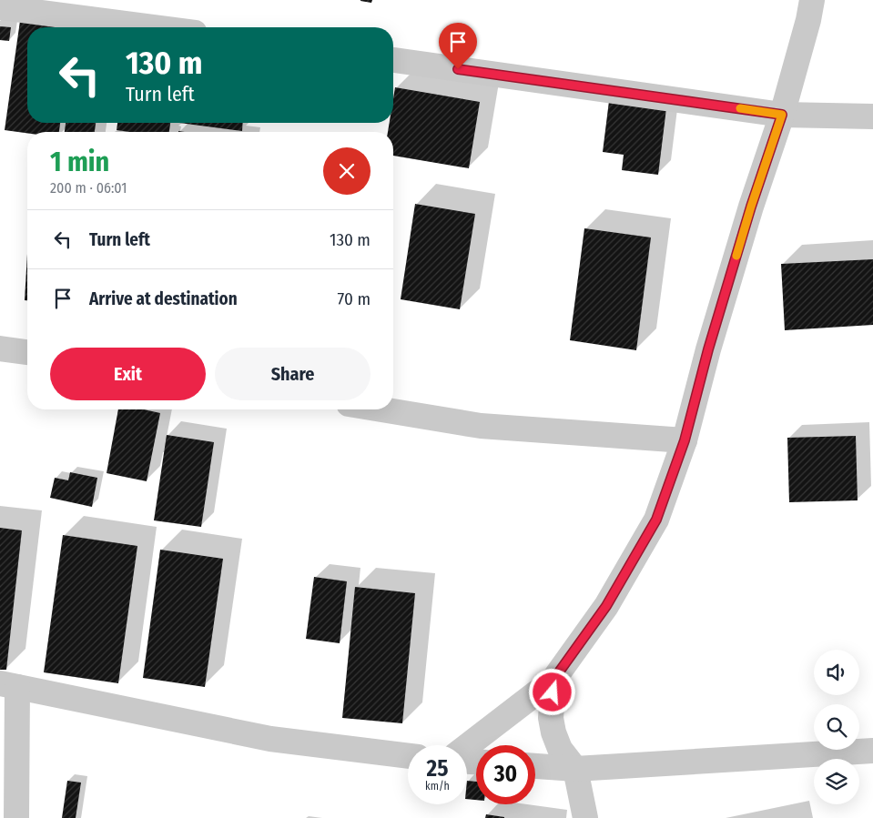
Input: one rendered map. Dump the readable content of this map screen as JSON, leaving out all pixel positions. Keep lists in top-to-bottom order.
{
  "page": {
    "turn": ["130 m", "Turn left"],
    "heading": ["1 min", "200 m · 06:01"],
    "list": [
      {
        "name": "Turn left",
        "value": "130 m"
      },
      {
        "name": "Arrive at destination",
        "value": "70 m"
      }
    ],
    "buttons": ["Exit", "Share"],
    "speed": "25 km/h",
    "limit": "30"
  }
}
